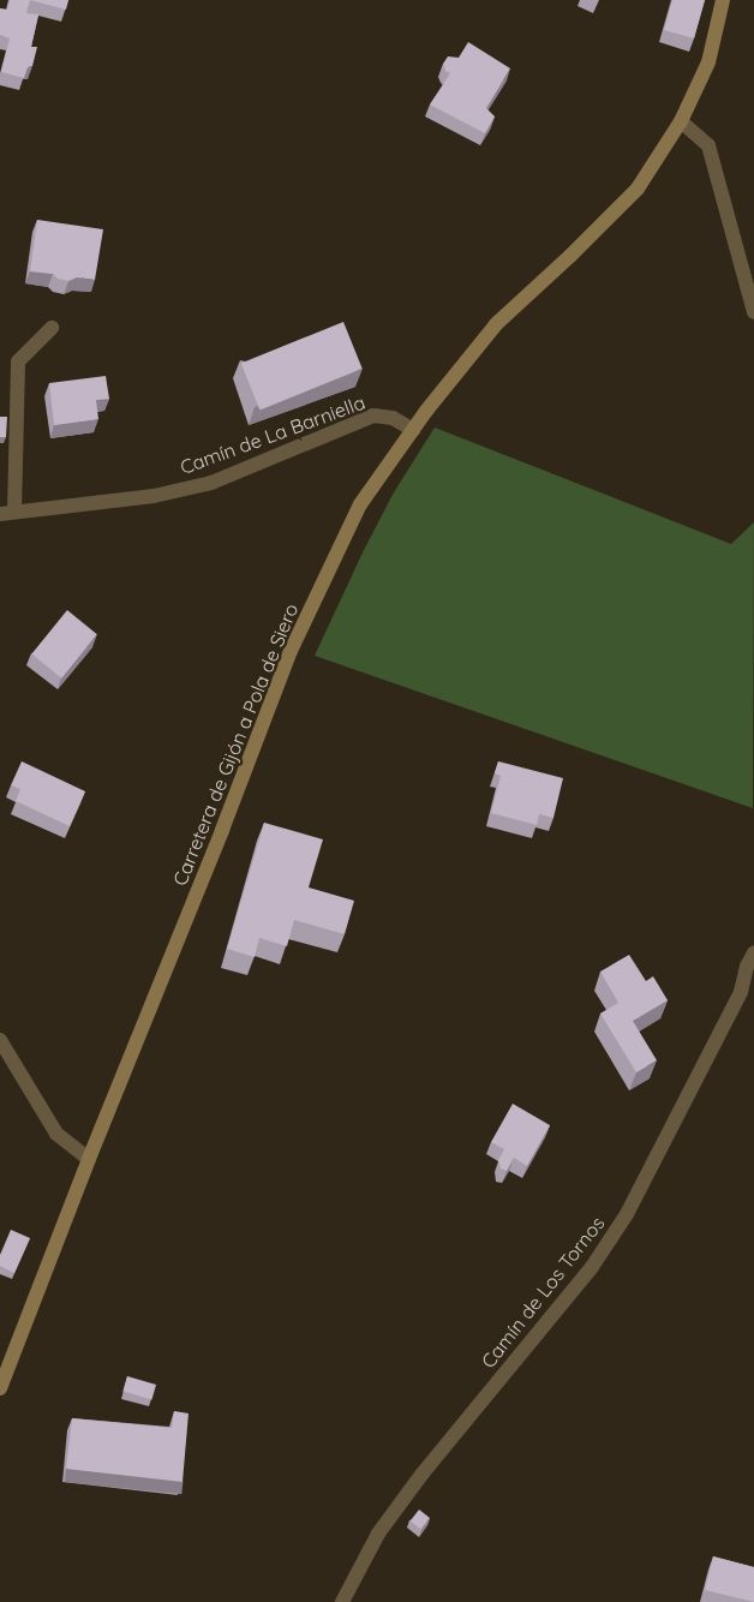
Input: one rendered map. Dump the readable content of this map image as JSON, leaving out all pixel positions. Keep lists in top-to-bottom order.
{
  "streets": {
    "street": ["Camín de La Barniella", "Carretera de Gijón a Pola de Siero", "Camín de Los Tornos"]
  },
  "crossings": [
    ["Camín de La Barniella", "Carretera de Gijón a Pola de Siero"]
  ]
}
